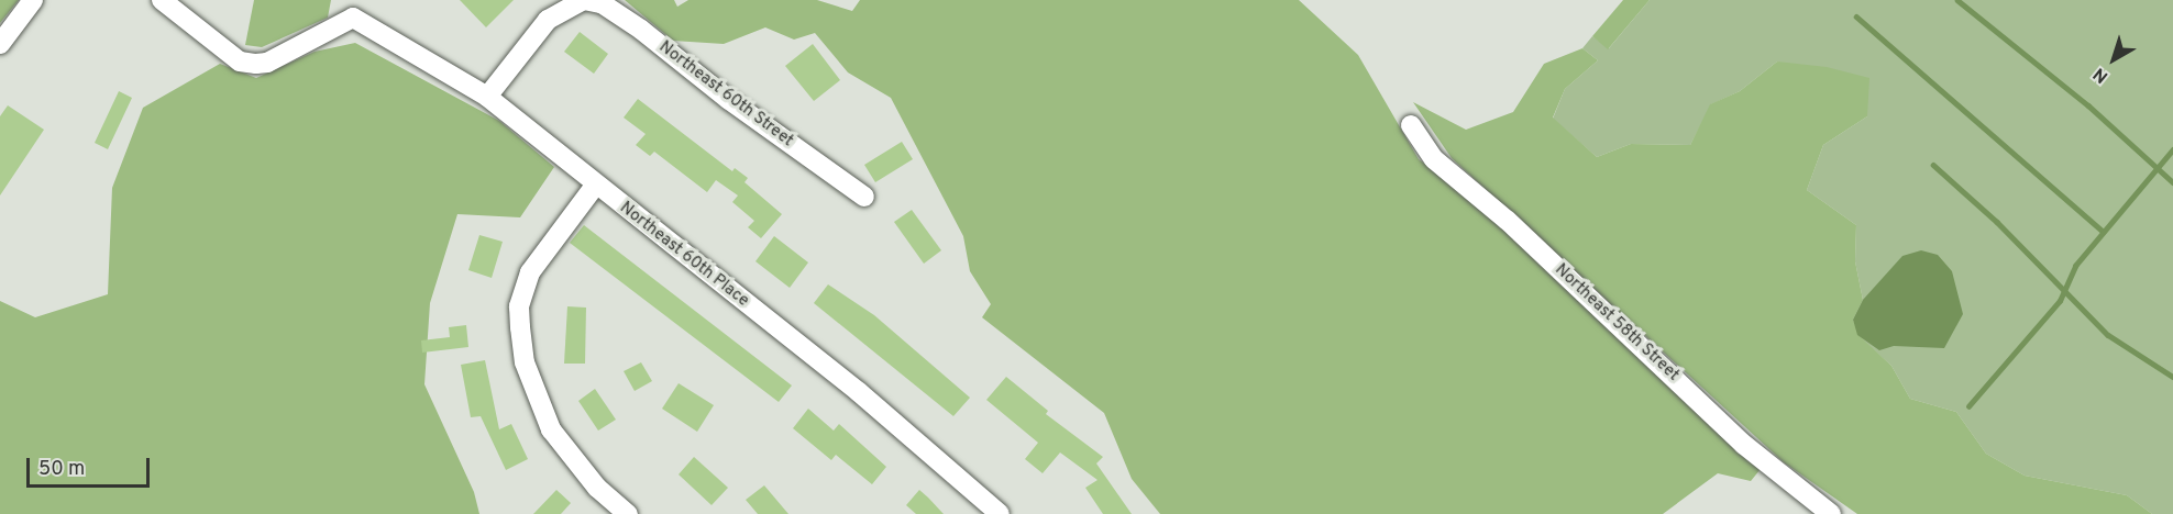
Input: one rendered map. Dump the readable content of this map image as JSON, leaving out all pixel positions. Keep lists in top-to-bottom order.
{
  "streets": {
    "street": ["Northeast 60th Street", "Northeast 60th Place", "Northeast 58th Street"]
  },
  "crossings": [
    ["Northeast 60th Street", "Northeast 60th Place"]
  ],
  "scale_bar": "50 m",
  "north": "bottom left"
}
